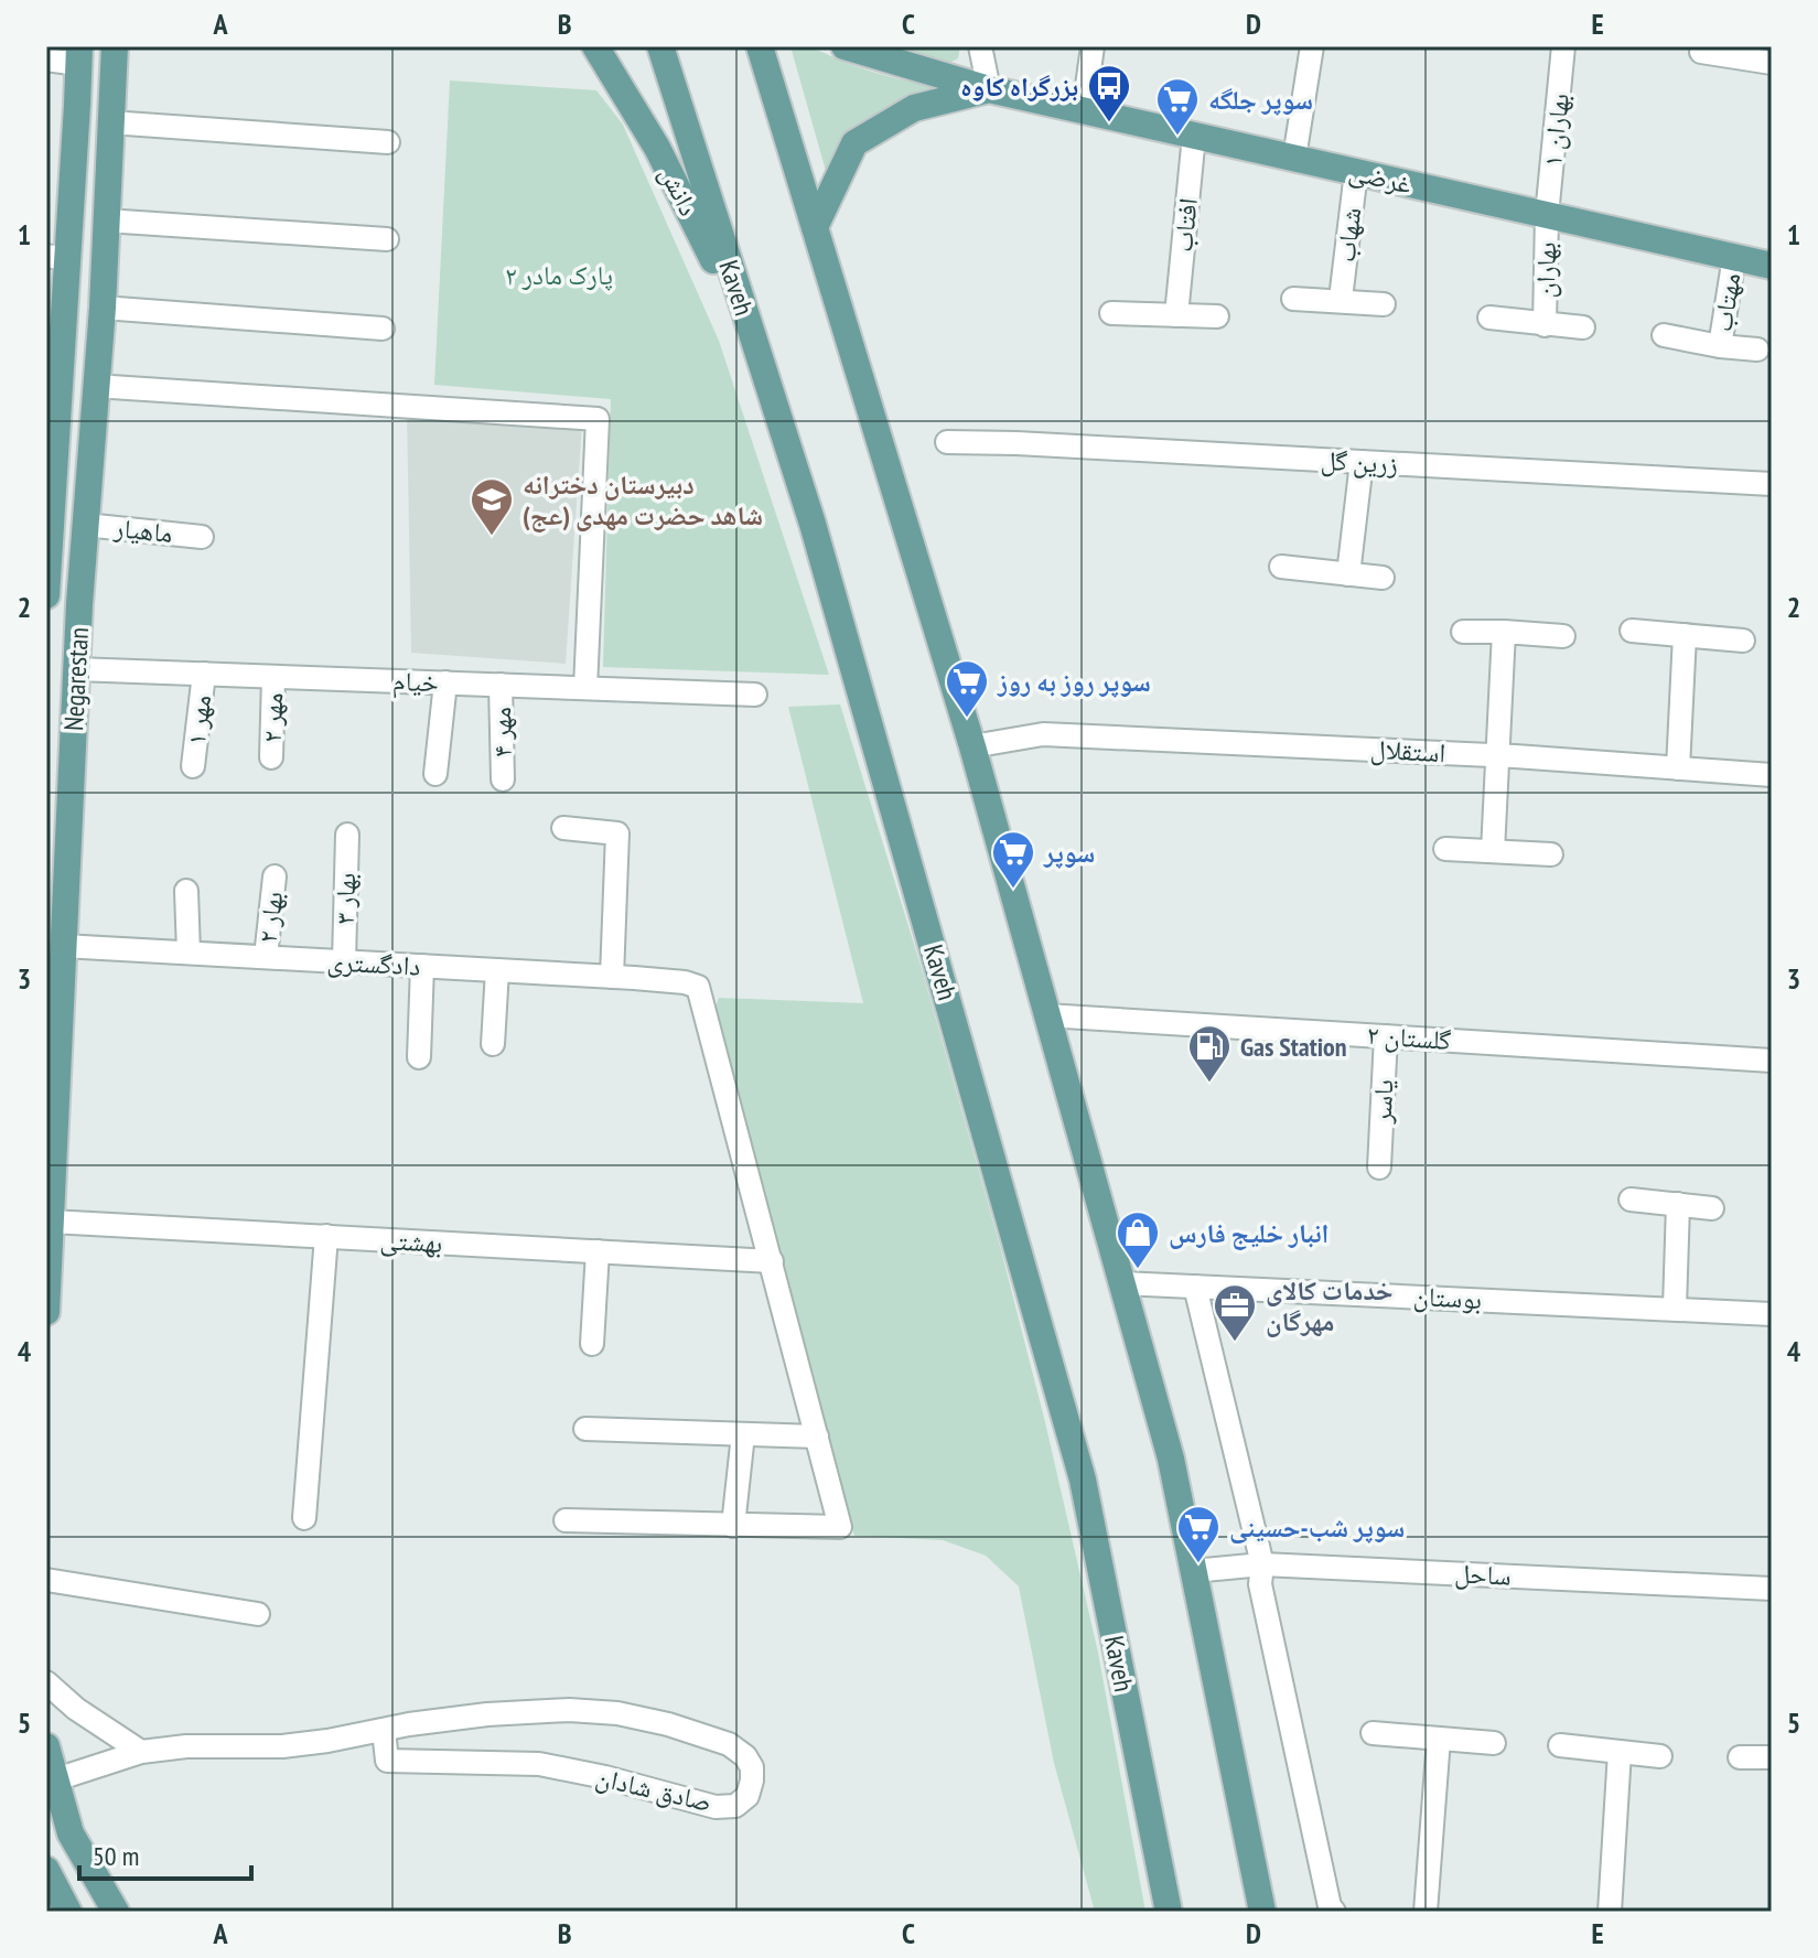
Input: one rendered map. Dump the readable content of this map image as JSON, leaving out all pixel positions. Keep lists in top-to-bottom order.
{
  "streets": {
    "main road": [
      "غرضی",
      "دانش",
      "Kaveh",
      "Negarestan"
    ],
    "street": [
      "بهاران ۱",
      "افتاب",
      "شهاب",
      "بهاران",
      "مهتاب",
      "زرین گل",
      "ماهیار",
      "خیام",
      "مهر ۲",
      "مهر ۱",
      "مهر ۴",
      "استقلال",
      "بهار ۳",
      "بهار ۲",
      "دادگستری",
      "گلستان ۲",
      "یاسر",
      "بهشتی",
      "بوستان",
      "ساحل",
      "صادق شادان"
    ]
  },
  "crossings": [
    ["بهاران ۱", "غرضی"],
    ["بهاران ۱", "بهاران"],
    ["غرضی", "افتاب"],
    ["غرضی", "شهاب"],
    ["غرضی", "بهاران"],
    ["غرضی", "مهتاب"],
    ["دانش", "Kaveh"],
    ["ماهیار", "Negarestan"],
    ["Negarestan", "خیام"],
    ["Negarestan", "دادگستری"],
    ["Negarestan", "بهشتی"],
    ["خیام", "مهر ۲"],
    ["خیام", "مهر ۱"],
    ["خیام", "مهر ۴"],
    ["بهار ۳", "دادگستری"],
    ["بهار ۲", "دادگستری"],
    ["دادگستری", "بهشتی"],
    ["گلستان ۲", "یاسر"]
  ],
  "parks": ["پارک مادر ۲"],
  "places": {
    "bus stop": ["بزرگراه کاوه"],
    "supermarket": [
      "سوپر جلگه",
      "سوپر روز به روز",
      "سوپر",
      "سوپر شب-حسینی"
    ],
    "school or university": ["دبیرستان دخترانه شاهد حضرت مهدی (عج)"],
    "fuel station": ["Gas Station"],
    "shop": ["انبار خلیج فارس"],
    "office": ["خدمات کالای مهرگان"]
  },
  "scale_bar": "50 m",
  "grid": {
    "columns": [
      "A",
      "B",
      "C",
      "D",
      "E"
    ],
    "rows": [
      "1",
      "2",
      "3",
      "4",
      "5"
    ]
  }
}
